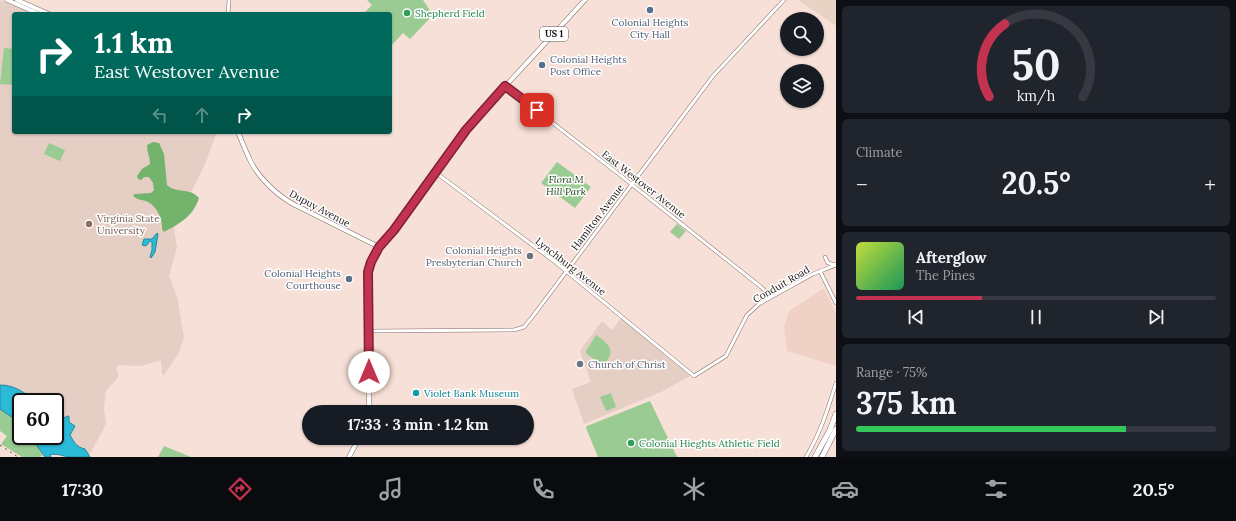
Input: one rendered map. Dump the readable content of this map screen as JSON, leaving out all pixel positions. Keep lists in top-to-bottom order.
{
  "streets": {
    "main road": ["US 1", "Dupuy Avenue"],
    "street": [
      "East Westover Avenue",
      "Hamilton Avenue",
      "Lynchburg Avenue",
      "Conduit Road"
    ]
  },
  "crossings": [
    ["US 1", "East Westover Avenue"],
    ["US 1", "Dupuy Avenue"],
    ["US 1", "Hamilton Avenue"],
    ["US 1", "Lynchburg Avenue"],
    ["East Westover Avenue", "Hamilton Avenue"],
    ["East Westover Avenue", "Conduit Road"],
    ["Hamilton Avenue", "Lynchburg Avenue"],
    ["Lynchburg Avenue", "Conduit Road"]
  ],
  "parks": ["Flora M Hill Park"],
  "places": [
    "Colonial Heights City Hall",
    "Shepherd Field",
    "Colonial Heights Post Office",
    "Virginia State University",
    "Colonial Heights Presbyterian Church",
    "Colonial Heights Courthouse",
    "Church of Christ",
    "Violet Bank Museum",
    "Colonial Hieghts Athletic Field"
  ],
  "page": {
    "turn": ["1.1 km", "East Westover Avenue"],
    "tile": [
      "Climate",
      ["Range · 75%", "375 km"]
    ],
    "heat": ["−", "20.5°", "+"],
    "song": ["Afterglow", "The Pines"],
    "limit": "60",
    "trip": "17:33 · 3 min · 1.2 km",
    "tabs": ["17:30", "20.5°"],
    "gauge": ["50", "km/h"]
  }
}
